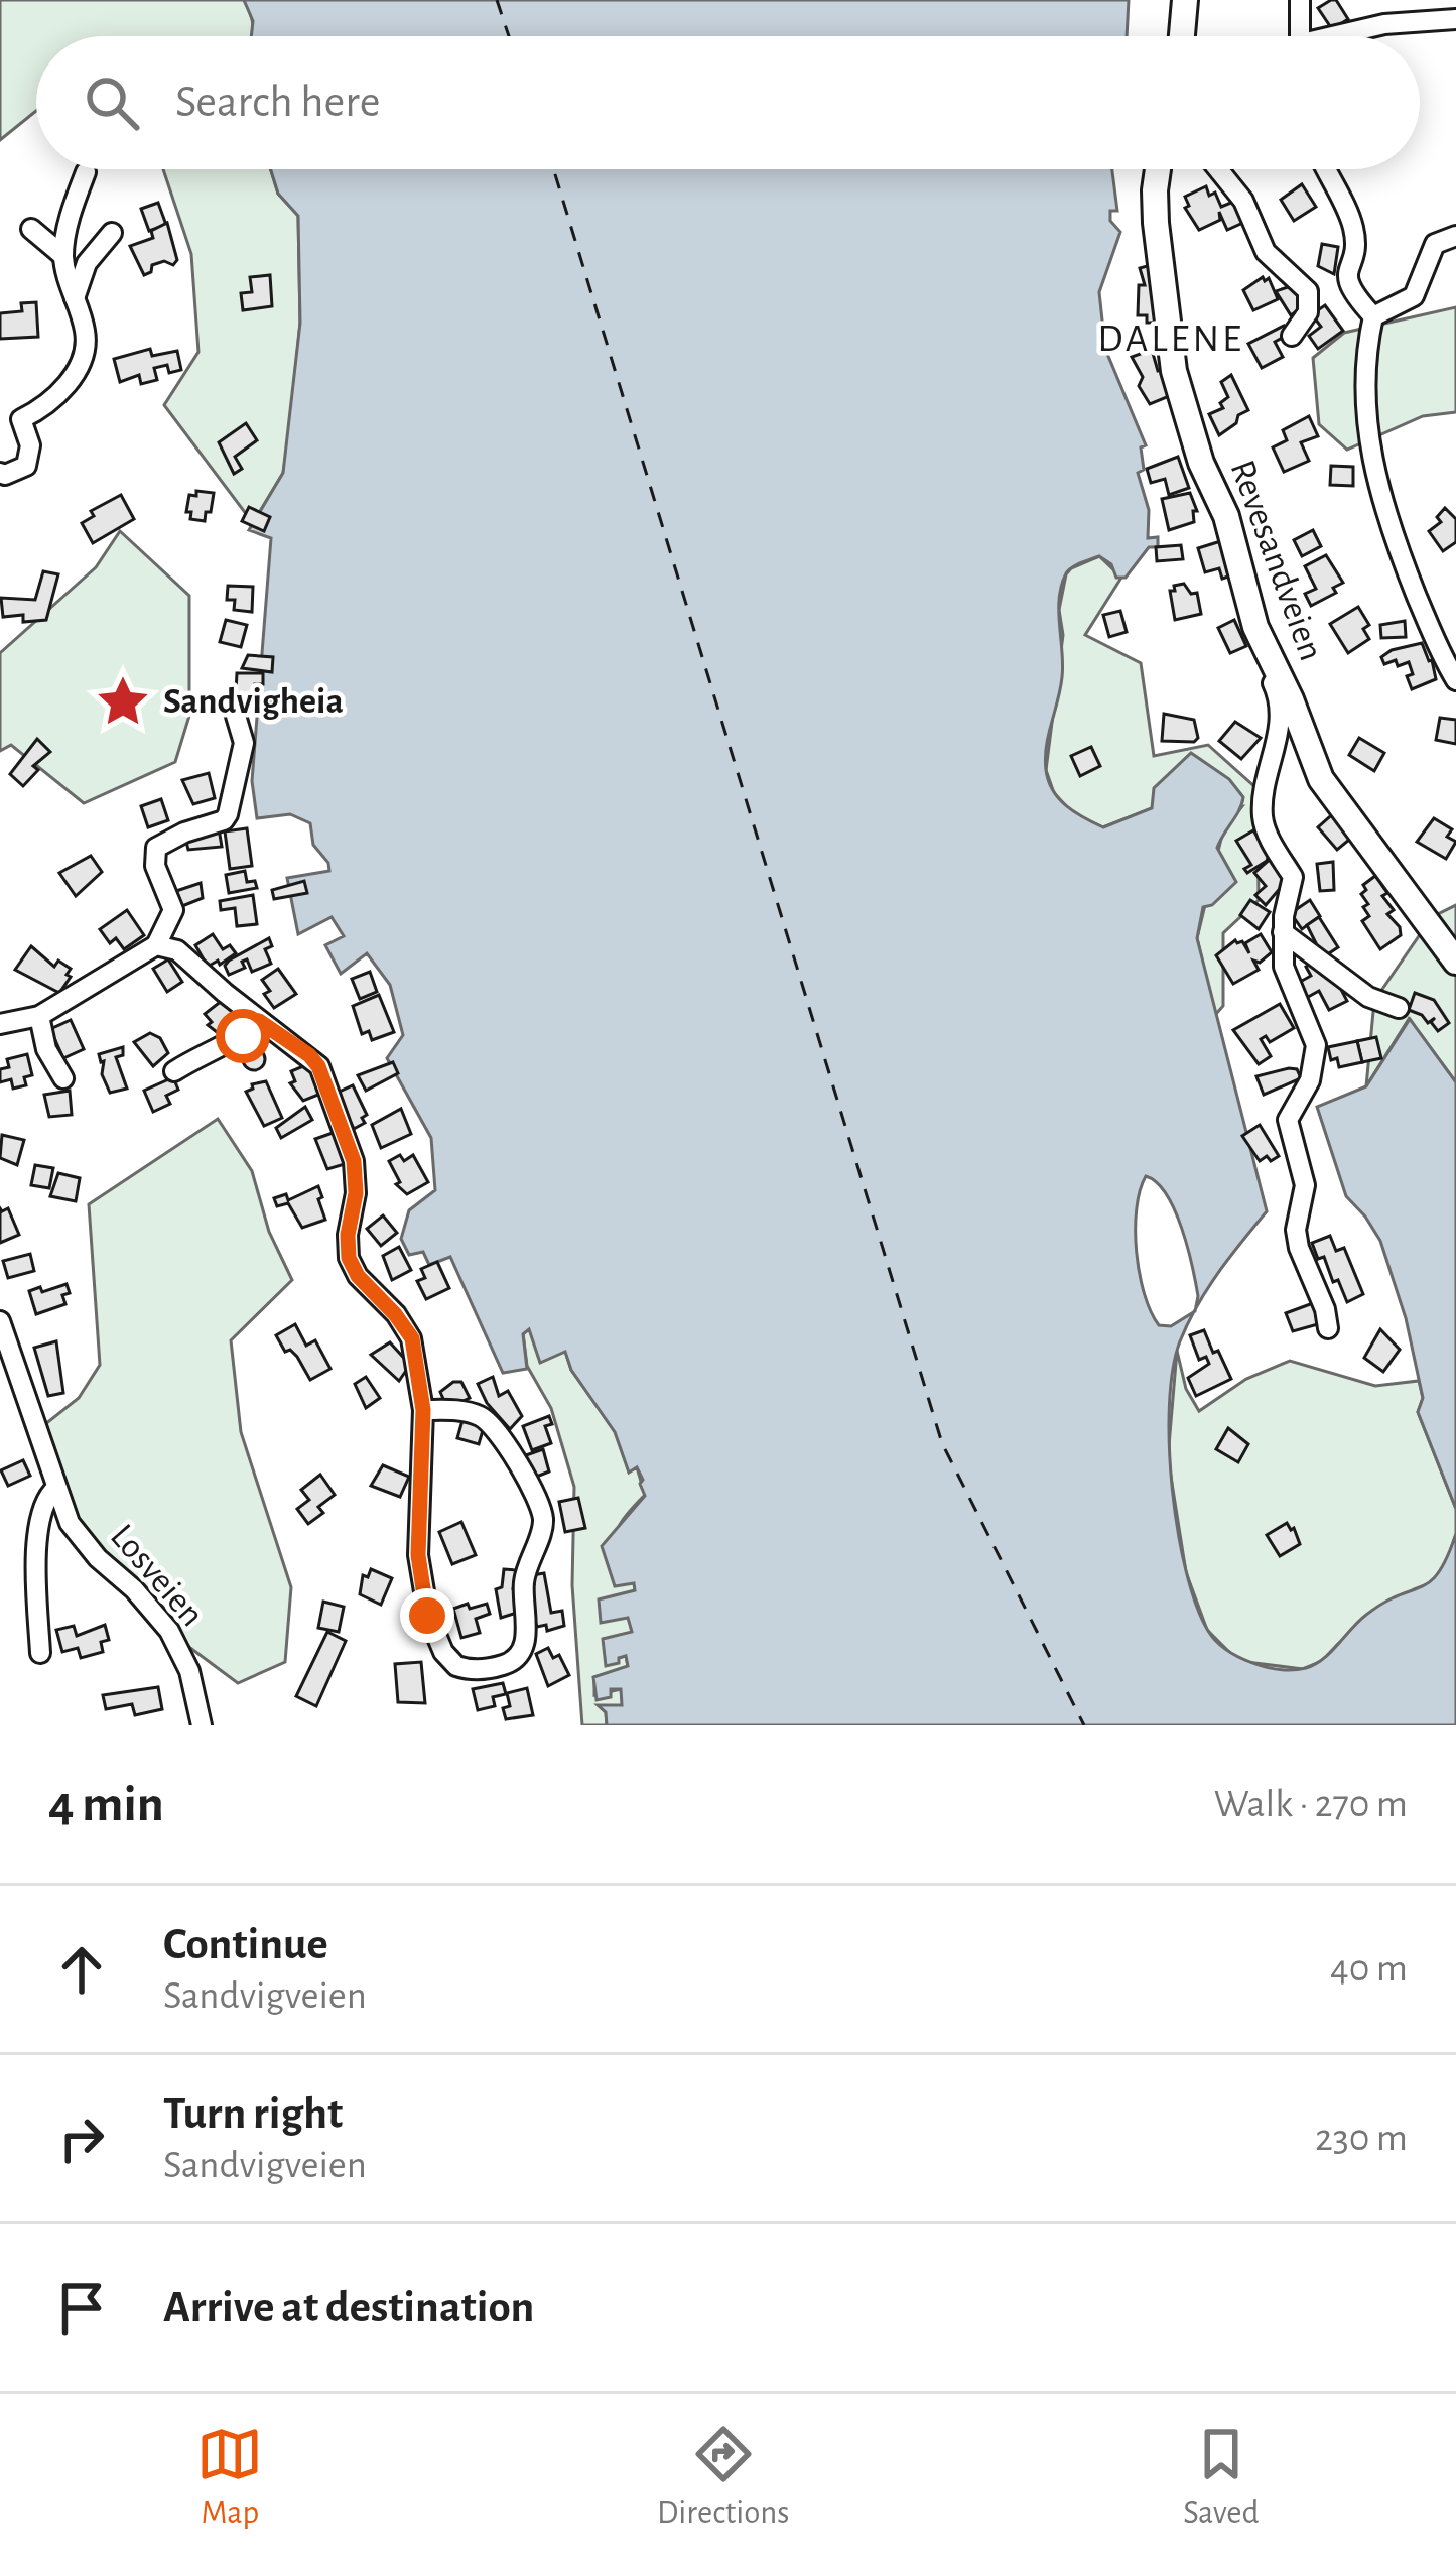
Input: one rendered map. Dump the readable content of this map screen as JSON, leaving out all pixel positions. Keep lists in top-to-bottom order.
{
  "streets": {
    "main road": ["Revesandveien"],
    "street": ["Losveien"]
  },
  "districts": ["DALENE"],
  "places": {
    "place": ["Sandvigheia"]
  },
  "page": {
    "search": "Search here",
    "heading": ["4 min", "Walk · 270 m"],
    "list": [
      ["Continue", "Sandvigveien", "40 m"],
      ["Turn right", "Sandvigveien", "230 m"],
      "Arrive at destination"
    ],
    "nav": ["Map", "Directions", "Saved"]
  }
}
